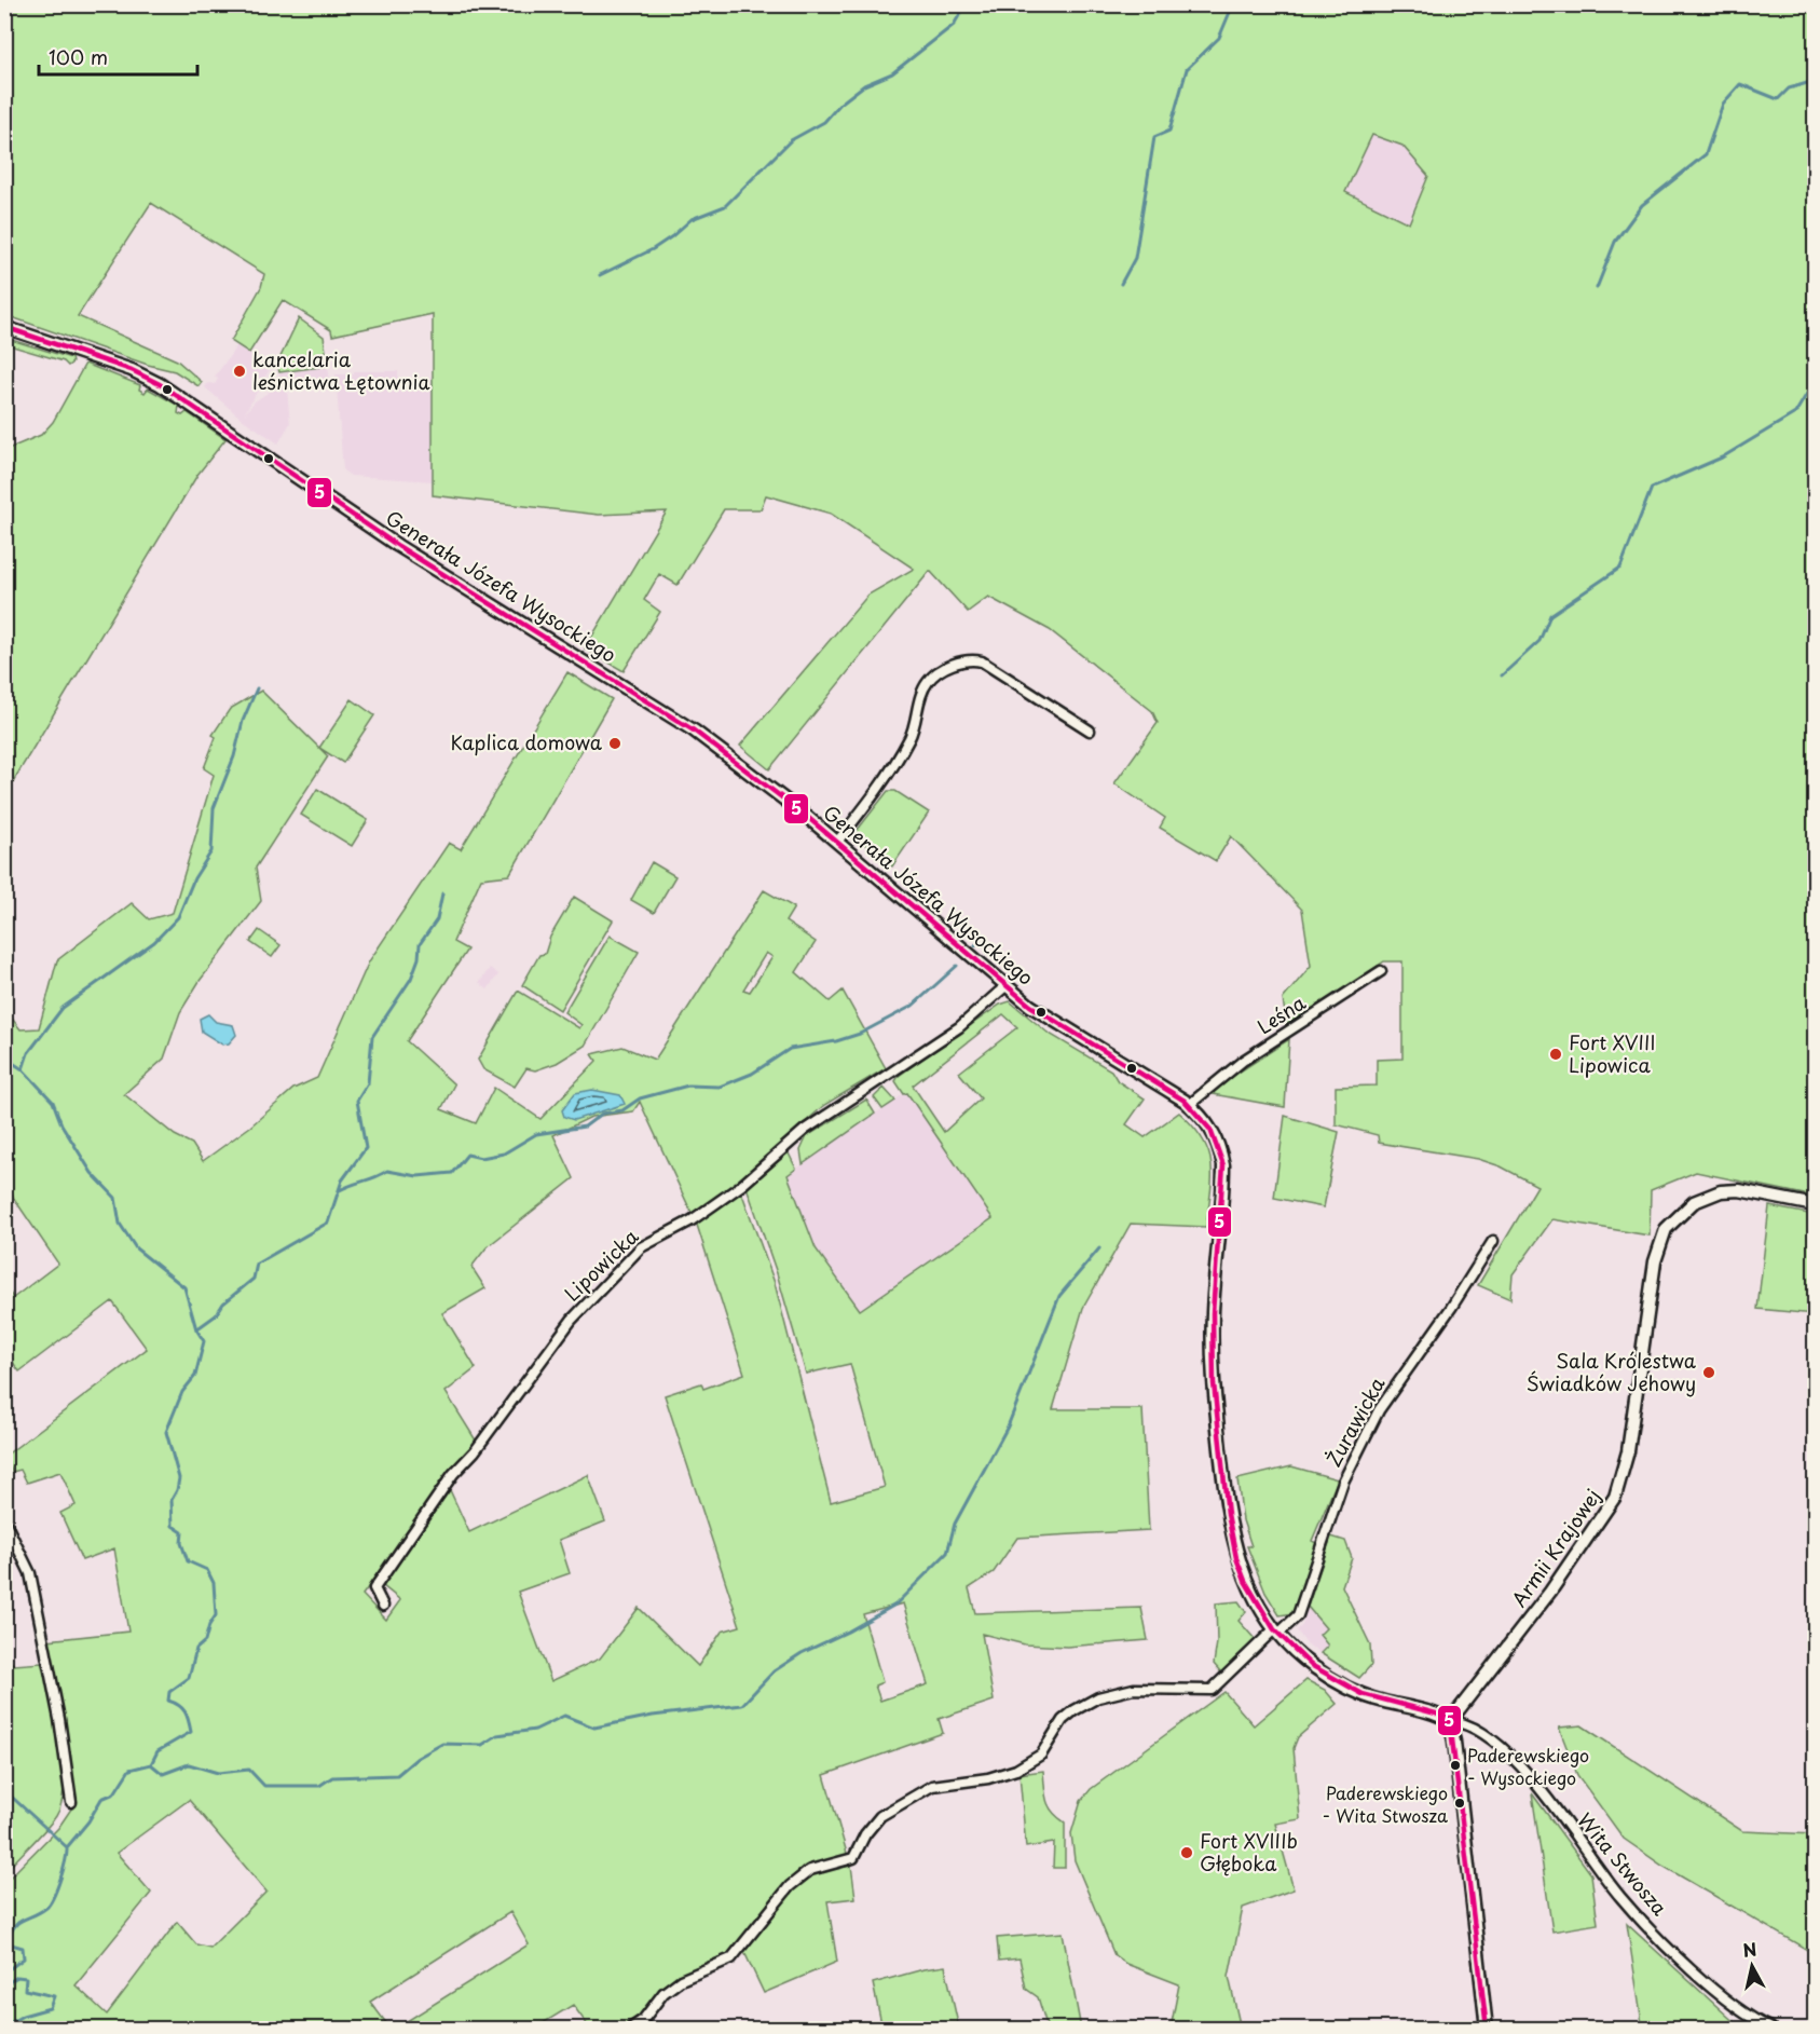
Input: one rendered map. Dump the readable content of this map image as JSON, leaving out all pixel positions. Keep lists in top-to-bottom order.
{
  "streets": {
    "street": [
      "Generała Józefa Wysockiego",
      "Leśna",
      "Lipowicka",
      "Żurawicka",
      "Armii Krajowej",
      "Wita Stwosza"
    ]
  },
  "crossings": [
    ["Generała Józefa Wysockiego", "Leśna"],
    ["Generała Józefa Wysockiego", "Lipowicka"],
    ["Generała Józefa Wysockiego", "Żurawicka"],
    ["Generała Józefa Wysockiego", "Armii Krajowej"],
    ["Generała Józefa Wysockiego", "Wita Stwosza"],
    ["Armii Krajowej", "Wita Stwosza"]
  ],
  "places": [
    "kancelaria leśnictwa Łętownia",
    "Kaplica domowa",
    "Fort XVIII Lipowica",
    "Sala Królestwa Świadków Jehowy",
    "Paderewskiego - Wysockiego",
    "Paderewskiego - Wita Stwosza",
    "Fort XVIIIb Głęboka"
  ],
  "lines": ["transit line 5"],
  "scale_bar": "100 m",
  "north": "top"
}
